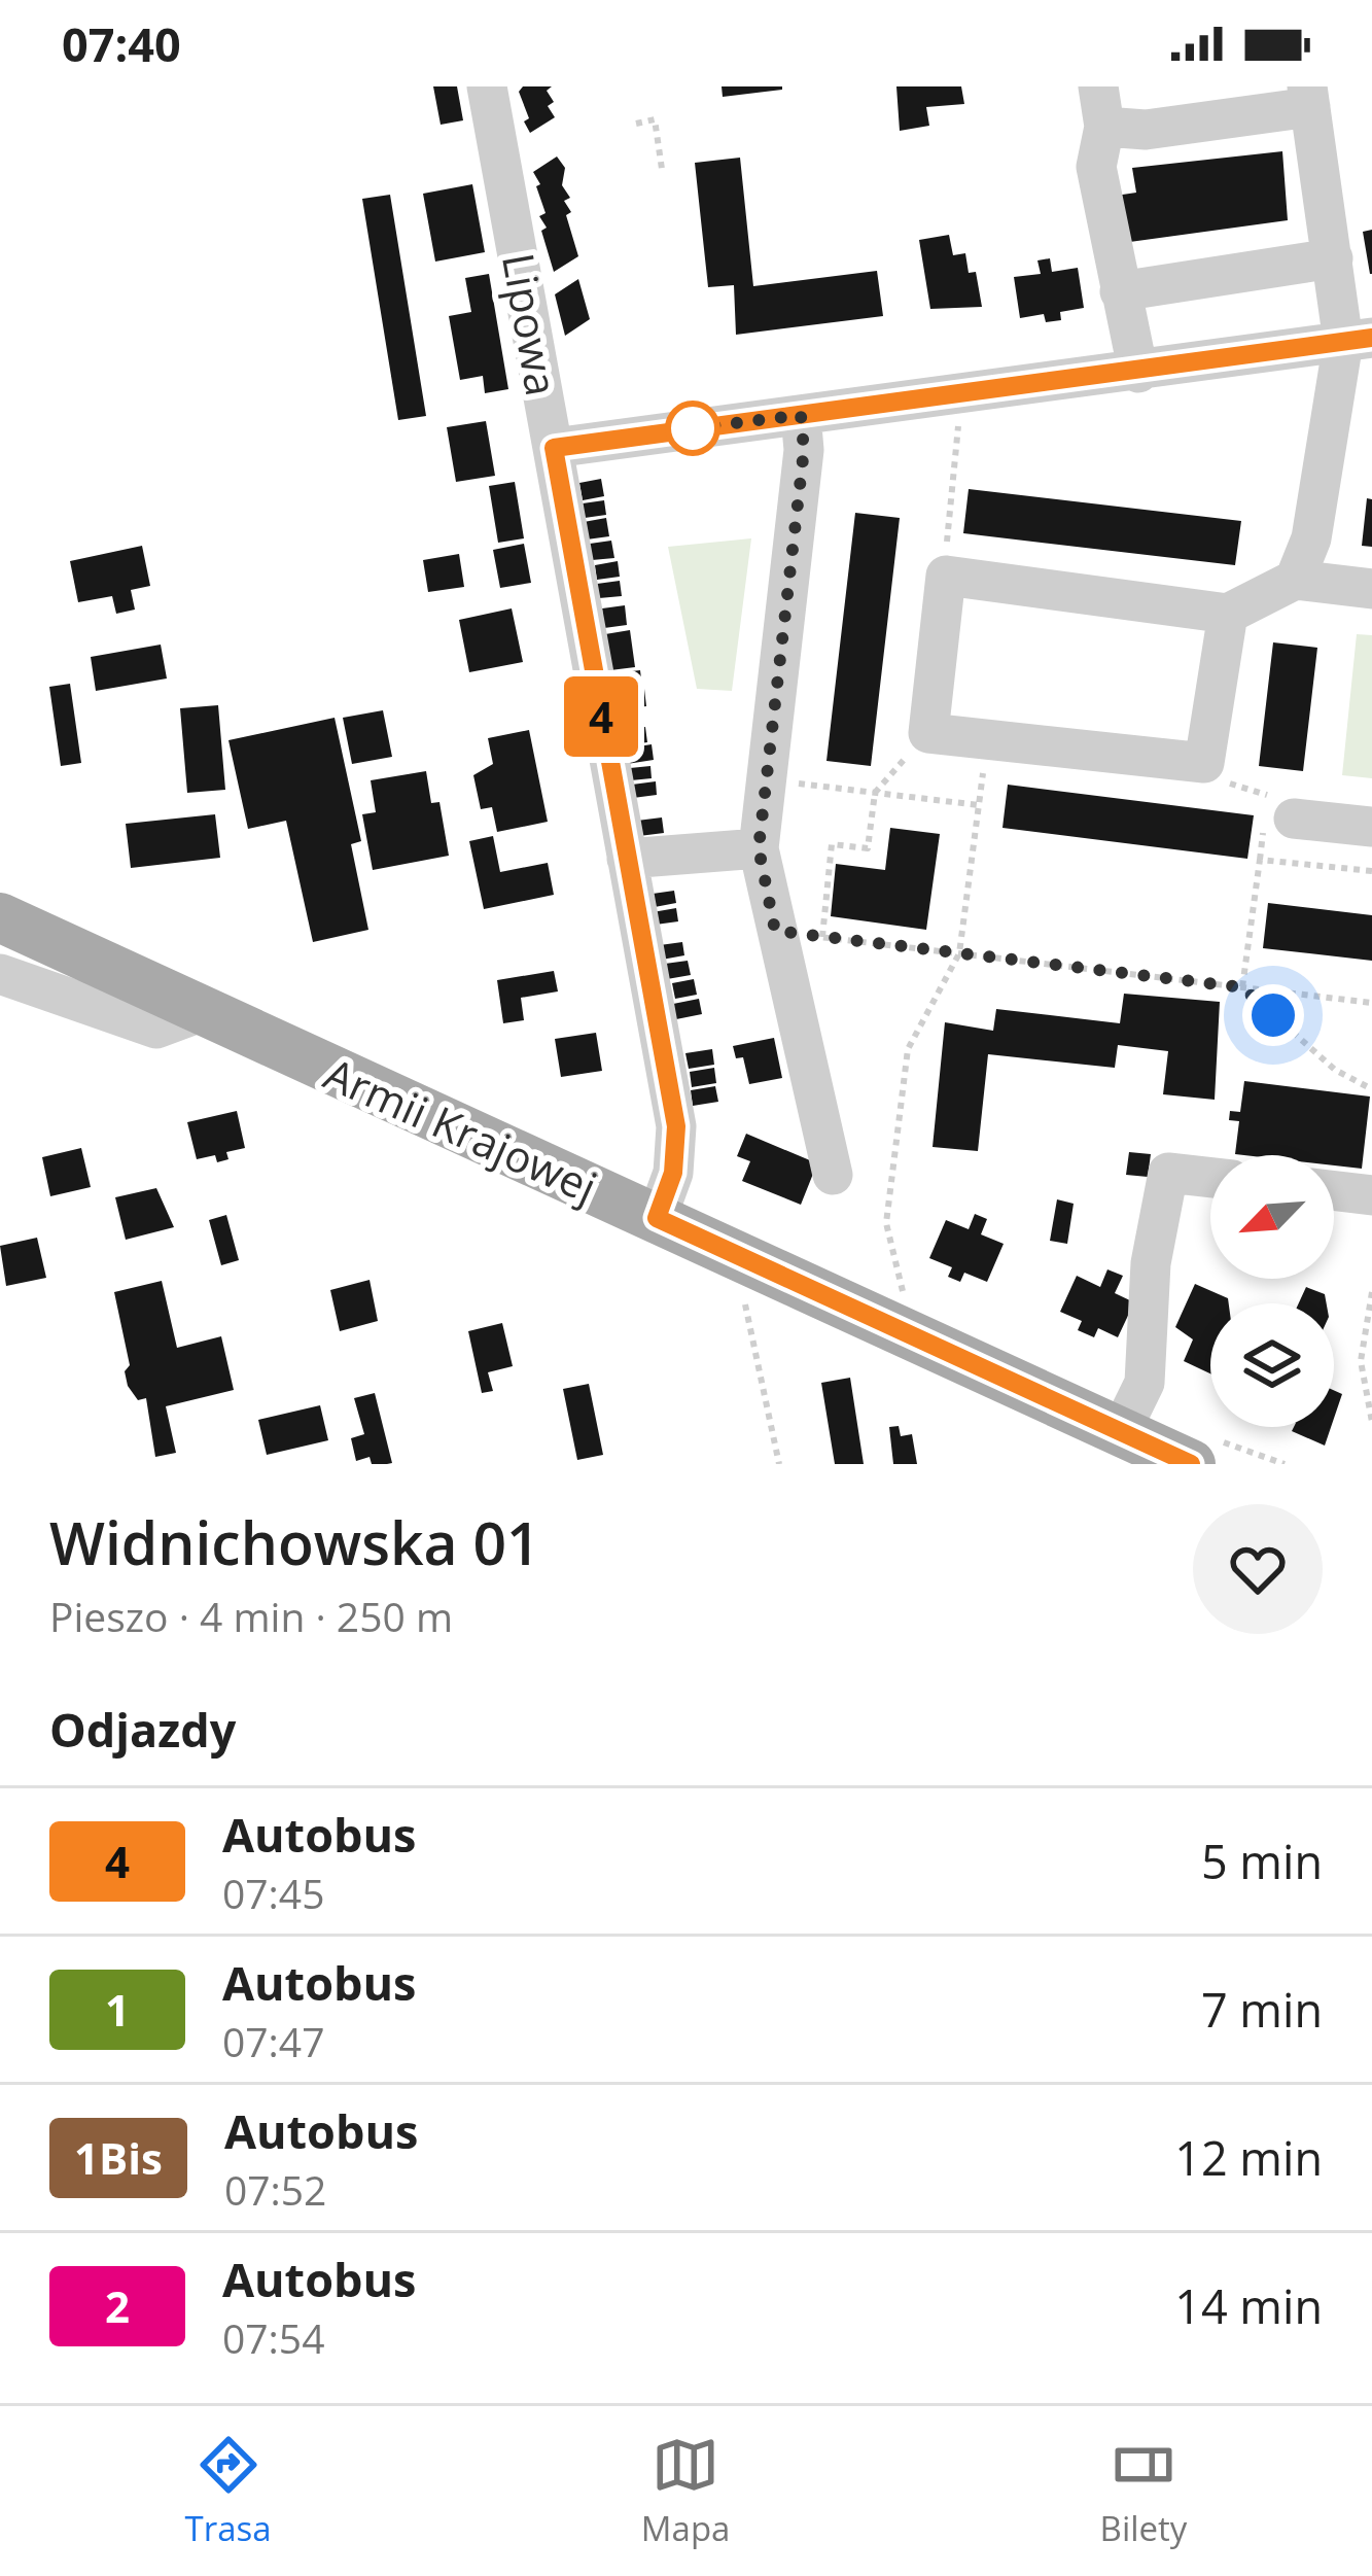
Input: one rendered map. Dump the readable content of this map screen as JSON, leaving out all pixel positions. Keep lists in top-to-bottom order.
{
  "streets": {
    "main road": ["Armii Krajowej"],
    "street": ["Lipowa"]
  },
  "crossings": [
    ["Lipowa", "Armii Krajowej"]
  ],
  "lines": ["bus line 4"],
  "north": "bottom left",
  "page": {
    "status": "07:40",
    "on_map": "4",
    "heading": [
      ["Widnichowska 01", "Pieszo · 4 min · 250 m"],
      "Odjazdy"
    ],
    "list": [
      {
        "mark": "4",
        "name": "Autobus",
        "note": "07:45",
        "value": "5 min"
      },
      {
        "mark": "1",
        "name": "Autobus",
        "note": "07:47",
        "value": "7 min"
      },
      {
        "mark": "1Bis",
        "name": "Autobus",
        "note": "07:52",
        "value": "12 min"
      },
      {
        "mark": "2",
        "name": "Autobus",
        "note": "07:54",
        "value": "14 min"
      }
    ],
    "tabs": ["Trasa", "Mapa", "Bilety"]
  }
}
